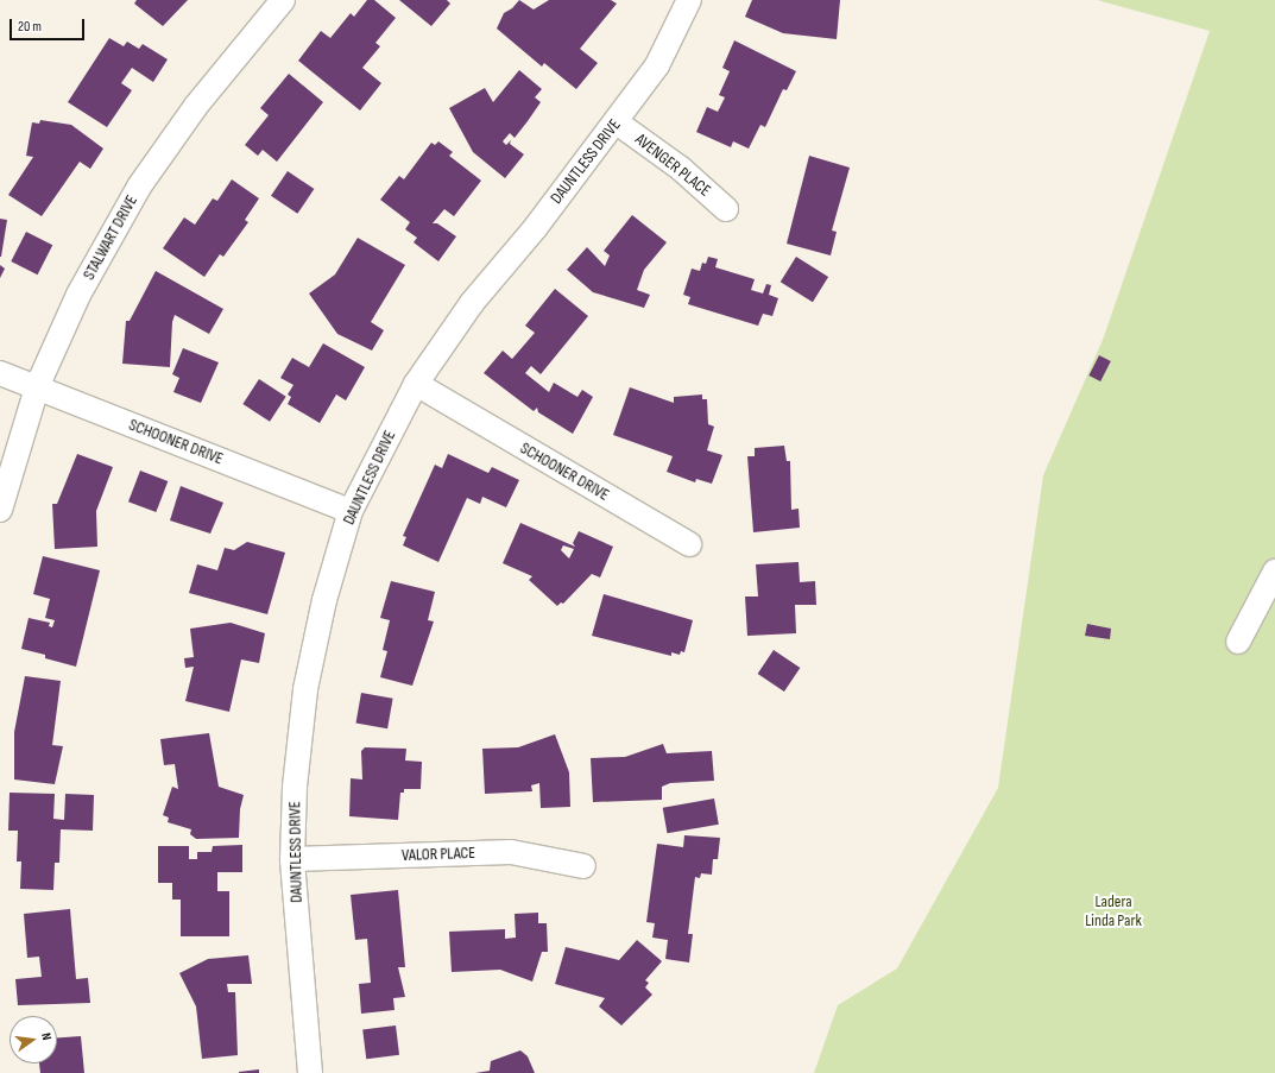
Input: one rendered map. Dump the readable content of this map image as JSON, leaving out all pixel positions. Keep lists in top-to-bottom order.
{
  "streets": {
    "street": [
      "DAUNTLESS DRIVE",
      "AVENGER PLACE",
      "STALWART DRIVE",
      "SCHOONER DRIVE",
      "VALOR PLACE"
    ]
  },
  "crossings": [
    ["DAUNTLESS DRIVE", "AVENGER PLACE"],
    ["DAUNTLESS DRIVE", "SCHOONER DRIVE"],
    ["DAUNTLESS DRIVE", "VALOR PLACE"],
    ["STALWART DRIVE", "SCHOONER DRIVE"]
  ],
  "parks": ["Ladera Linda Park"],
  "scale_bar": "20 m",
  "north": "right"
}
